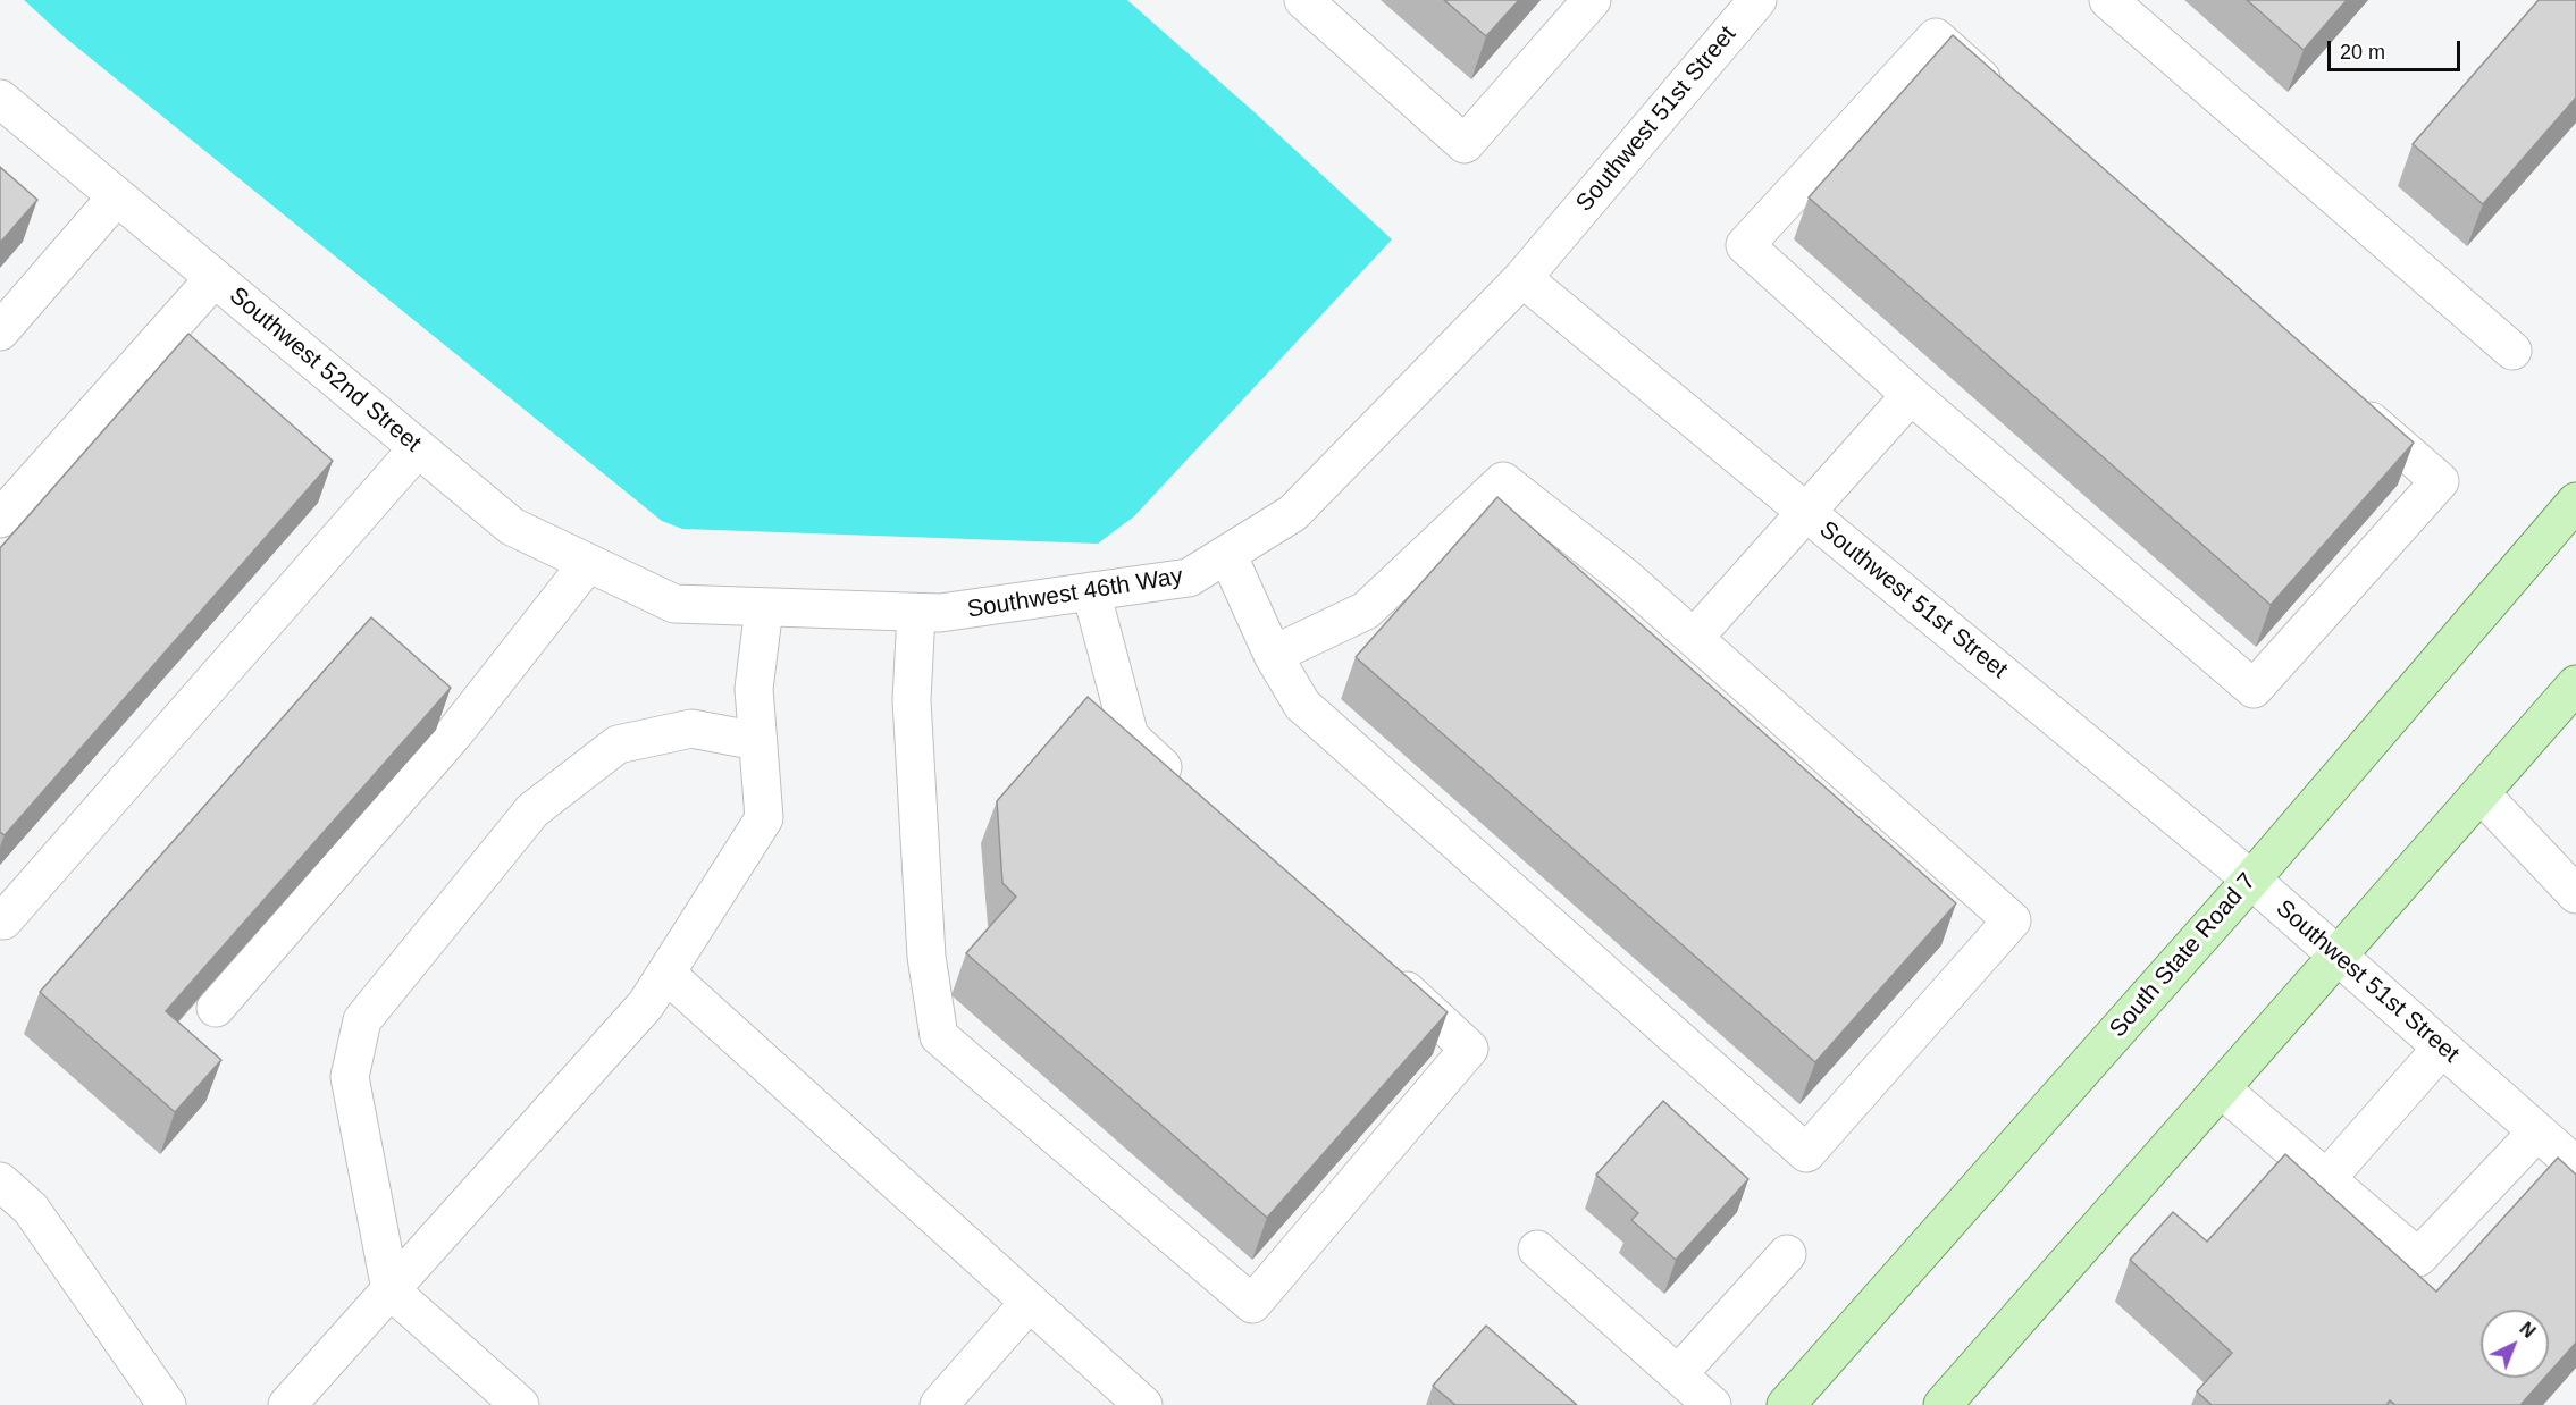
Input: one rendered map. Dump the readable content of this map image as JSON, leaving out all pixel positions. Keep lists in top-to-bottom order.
{
  "streets": {
    "main road": ["South State Road 7"],
    "street": ["Southwest 51st Street", "Southwest 52nd Street", "Southwest 46th Way"]
  },
  "crossings": [
    ["Southwest 51st Street", "Southwest 46th Way"],
    ["Southwest 51st Street", "South State Road 7"],
    ["Southwest 52nd Street", "Southwest 46th Way"]
  ],
  "scale_bar": "20 m",
  "north": "top right"
}
